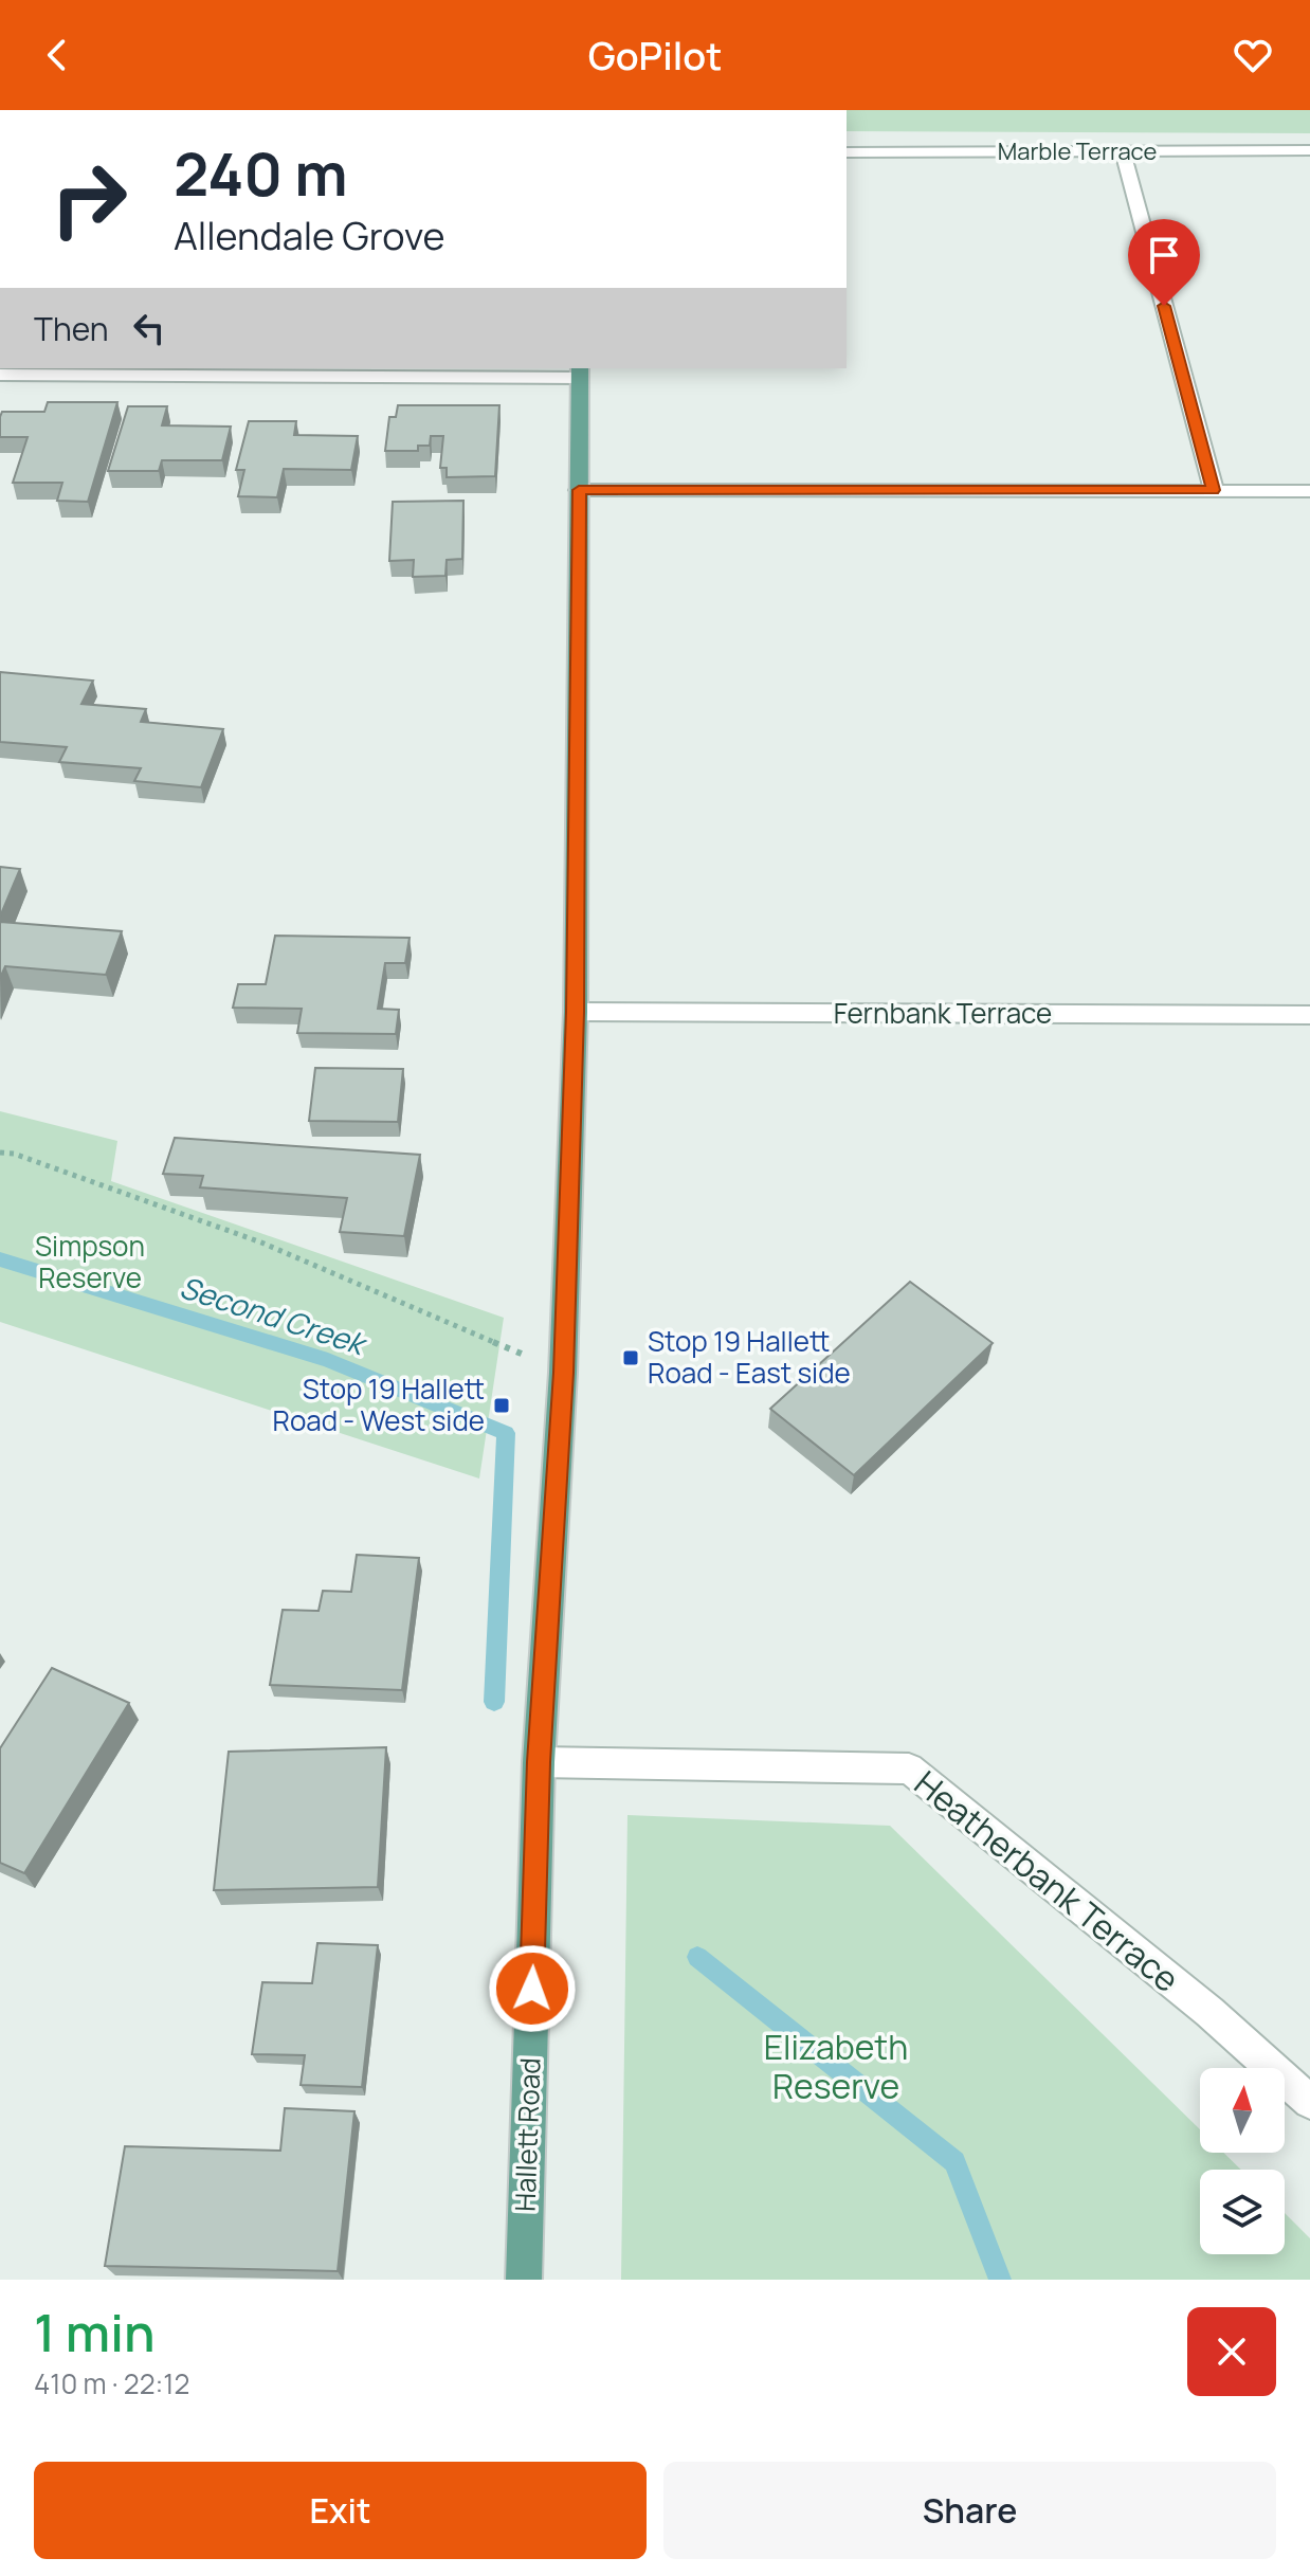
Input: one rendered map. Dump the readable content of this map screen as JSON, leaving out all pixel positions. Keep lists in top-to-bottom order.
{
  "streets": {
    "main road": ["Hallett Road"],
    "street": ["Marble Terrace", "Fernbank Terrace", "Heatherbank Terrace"]
  },
  "crossings": [
    ["Fernbank Terrace", "Hallett Road"],
    ["Heatherbank Terrace", "Hallett Road"]
  ],
  "water": ["Second Creek"],
  "parks": ["Simpson Reserve", "Elizabeth Reserve"],
  "places": {
    "transit": ["Stop 19 Hallett Road - East side", "Stop 19 Hallett Road - West side"]
  },
  "north": "top",
  "page": {
    "header": "GoPilot",
    "turn": ["240 m", "Allendale Grove"],
    "then": "Then",
    "heading": ["1 min", "410 m · 22:12"],
    "buttons": ["Exit", "Share"]
  }
}
